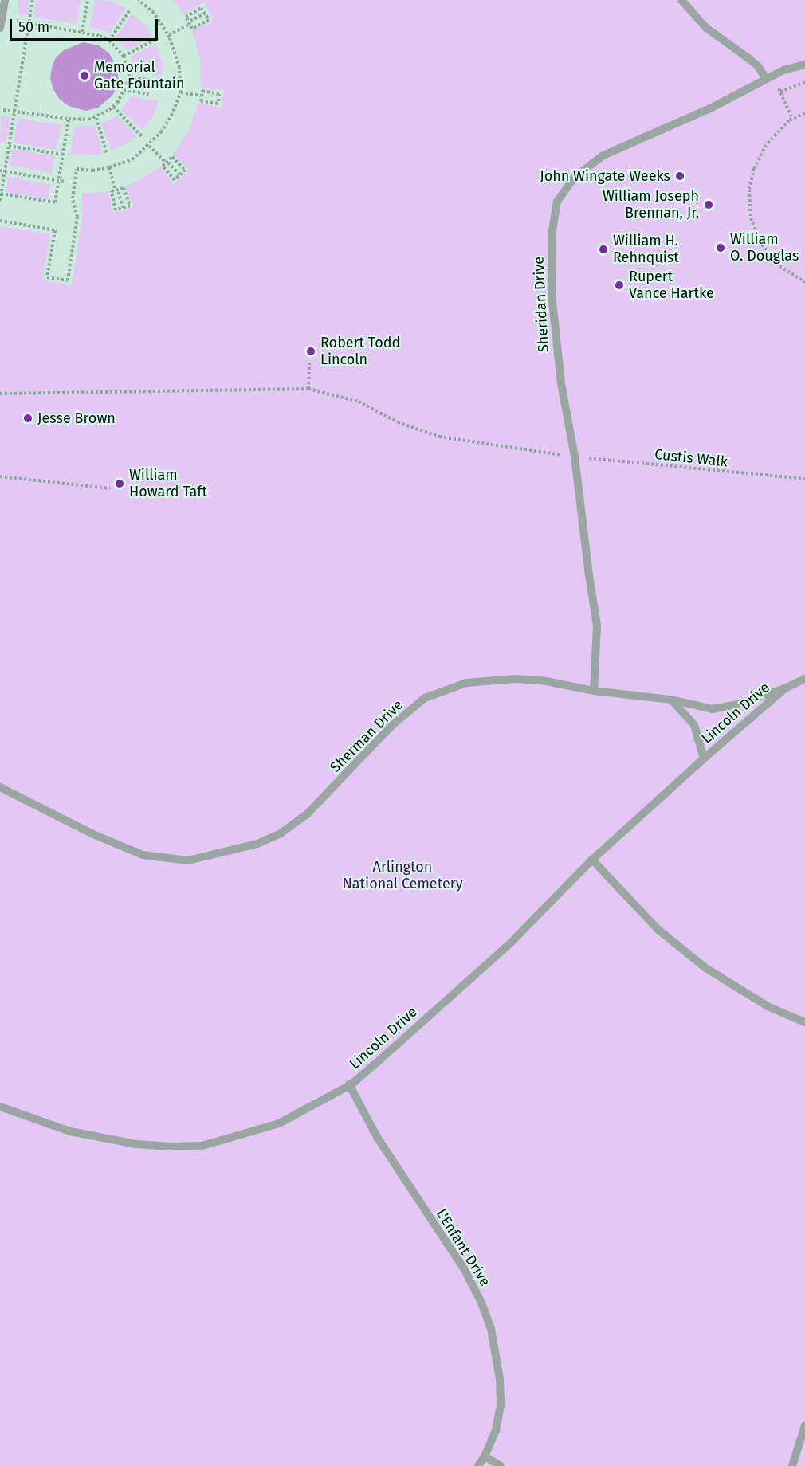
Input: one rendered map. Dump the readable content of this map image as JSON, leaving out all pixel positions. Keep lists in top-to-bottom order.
{
  "streets": {
    "lane": [
      "Sheridan Drive",
      "Lincoln Drive",
      "Sherman Drive",
      "L'Enfant Drive"
    ],
    "path": ["Custis Walk"]
  },
  "crossings": [
    ["Sheridan Drive", "Custis Walk"],
    ["Sheridan Drive", "Sherman Drive"],
    ["Lincoln Drive", "Sherman Drive"],
    ["Lincoln Drive", "L'Enfant Drive"]
  ],
  "parks": ["Arlington National Cemetery"],
  "places": [
    "Memorial Gate Fountain",
    "John Wingate Weeks",
    "William Joseph Brennan, Jr.",
    "William O. Douglas",
    "William H. Rehnquist",
    "Rupert Vance Hartke",
    "Robert Todd Lincoln",
    "Jesse Brown",
    "William Howard Taft"
  ],
  "scale_bar": "50 m"
}
